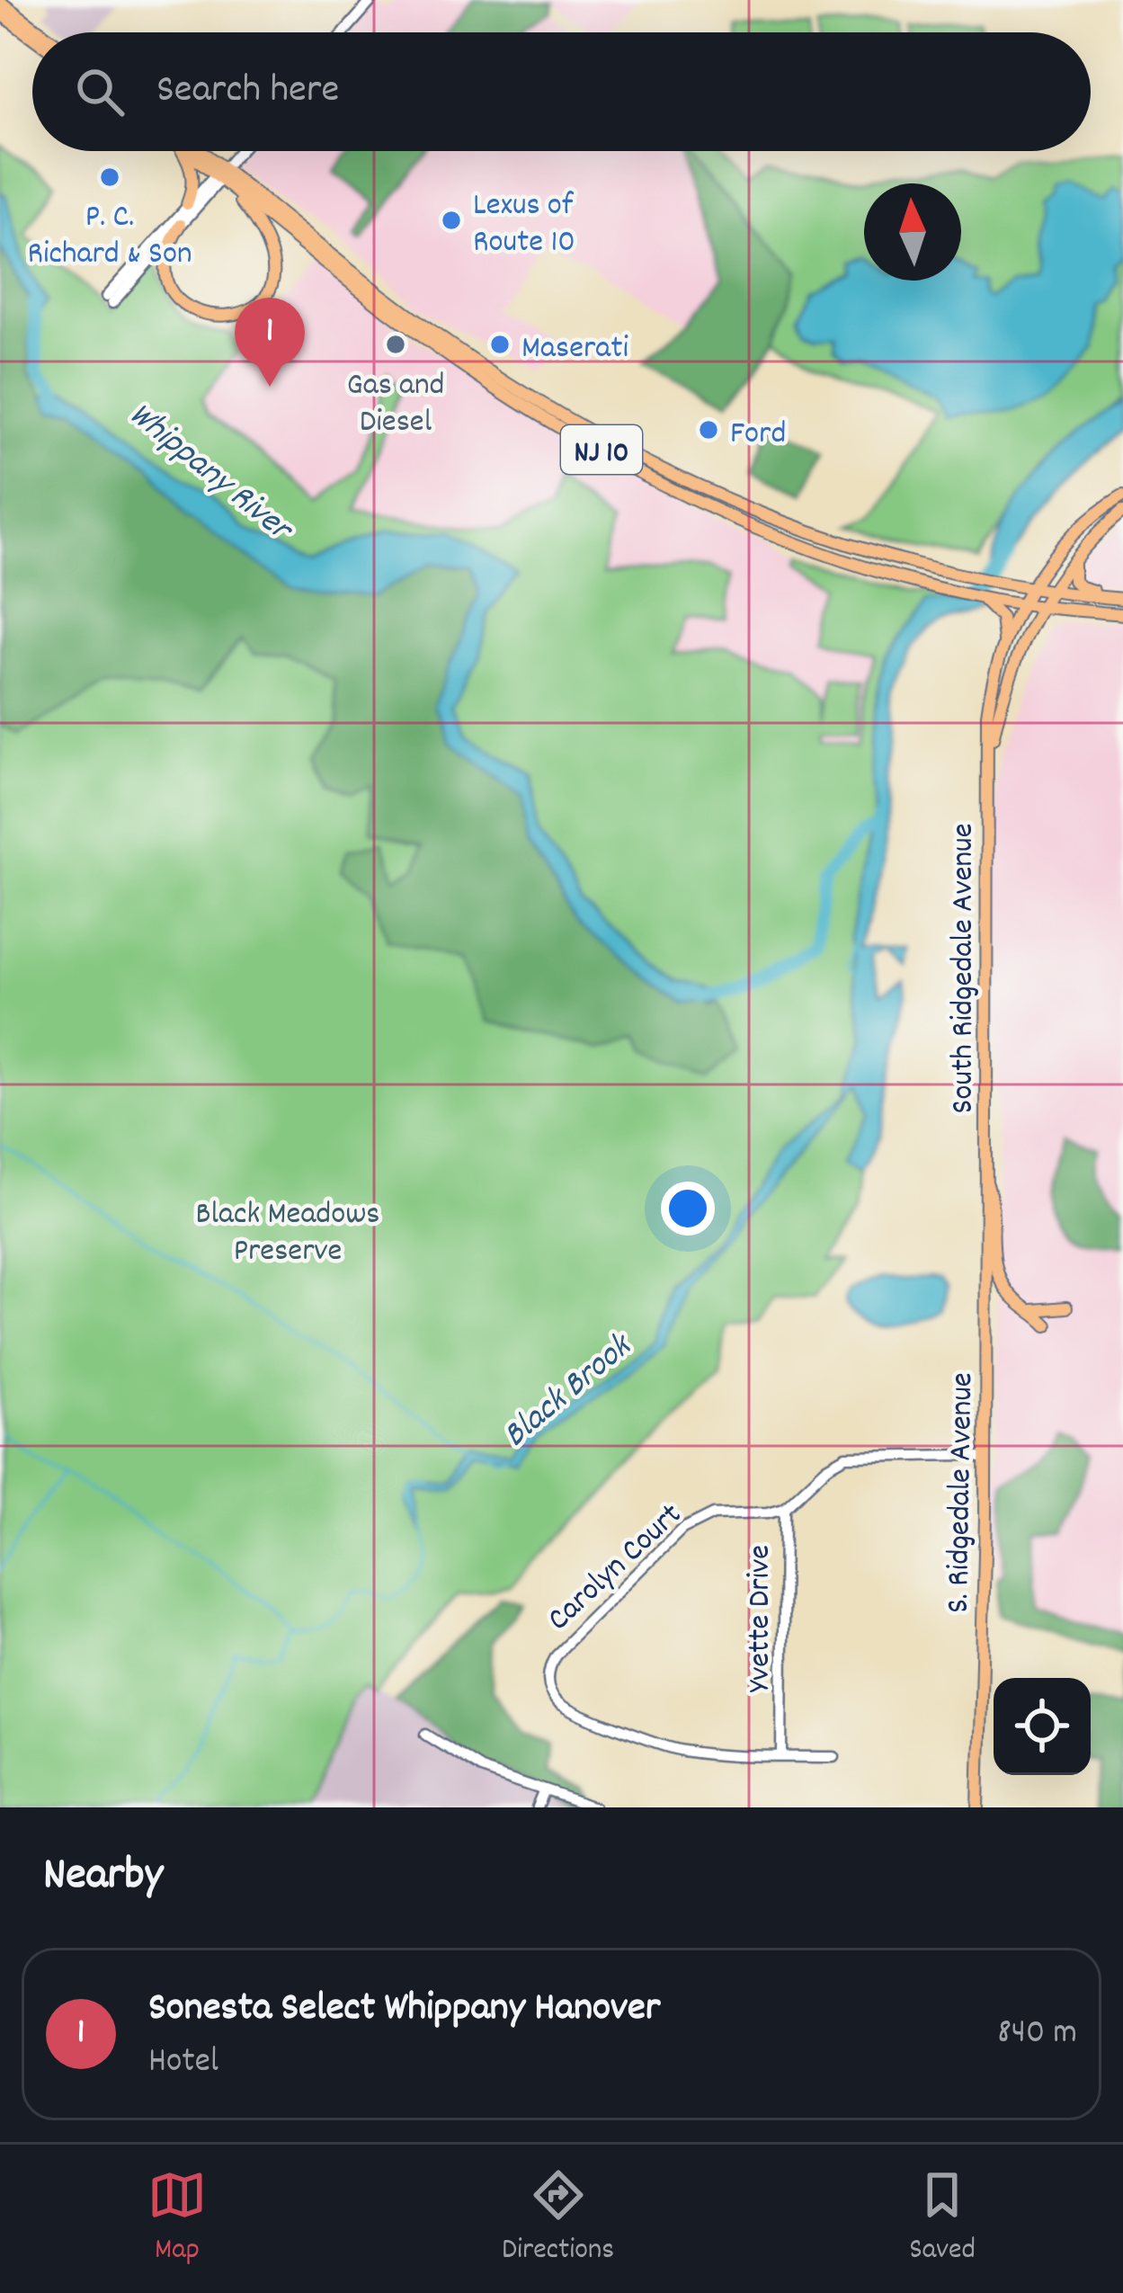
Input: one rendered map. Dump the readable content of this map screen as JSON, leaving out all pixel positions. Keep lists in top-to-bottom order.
{
  "streets": {
    "main road": ["NJ 10", "South Ridgedale Avenue", "S. Ridgedale Avenue"],
    "street": ["Carolyn Court", "Yvette Drive"]
  },
  "crossings": [
    ["NJ 10", "South Ridgedale Avenue"],
    ["South Ridgedale Avenue", "S. Ridgedale Avenue"],
    ["S. Ridgedale Avenue", "Yvette Drive"],
    ["Carolyn Court", "Yvette Drive"]
  ],
  "water": ["Whippany River", "Black Brook"],
  "parks": ["Black Meadows Preserve"],
  "places": [
    "P. C. Richard & Son",
    "Lexus of Route 10",
    "Gas and Diesel",
    "Maserati",
    "Ford"
  ],
  "north": "top",
  "page": {
    "search": "Search here",
    "pins": "1",
    "heading": "Nearby",
    "list": [
      {
        "mark": "1",
        "name": "Sonesta Select Whippany Hanover",
        "note": "Hotel",
        "value": "840 m"
      }
    ],
    "nav": ["Map", "Directions", "Saved"]
  }
}
